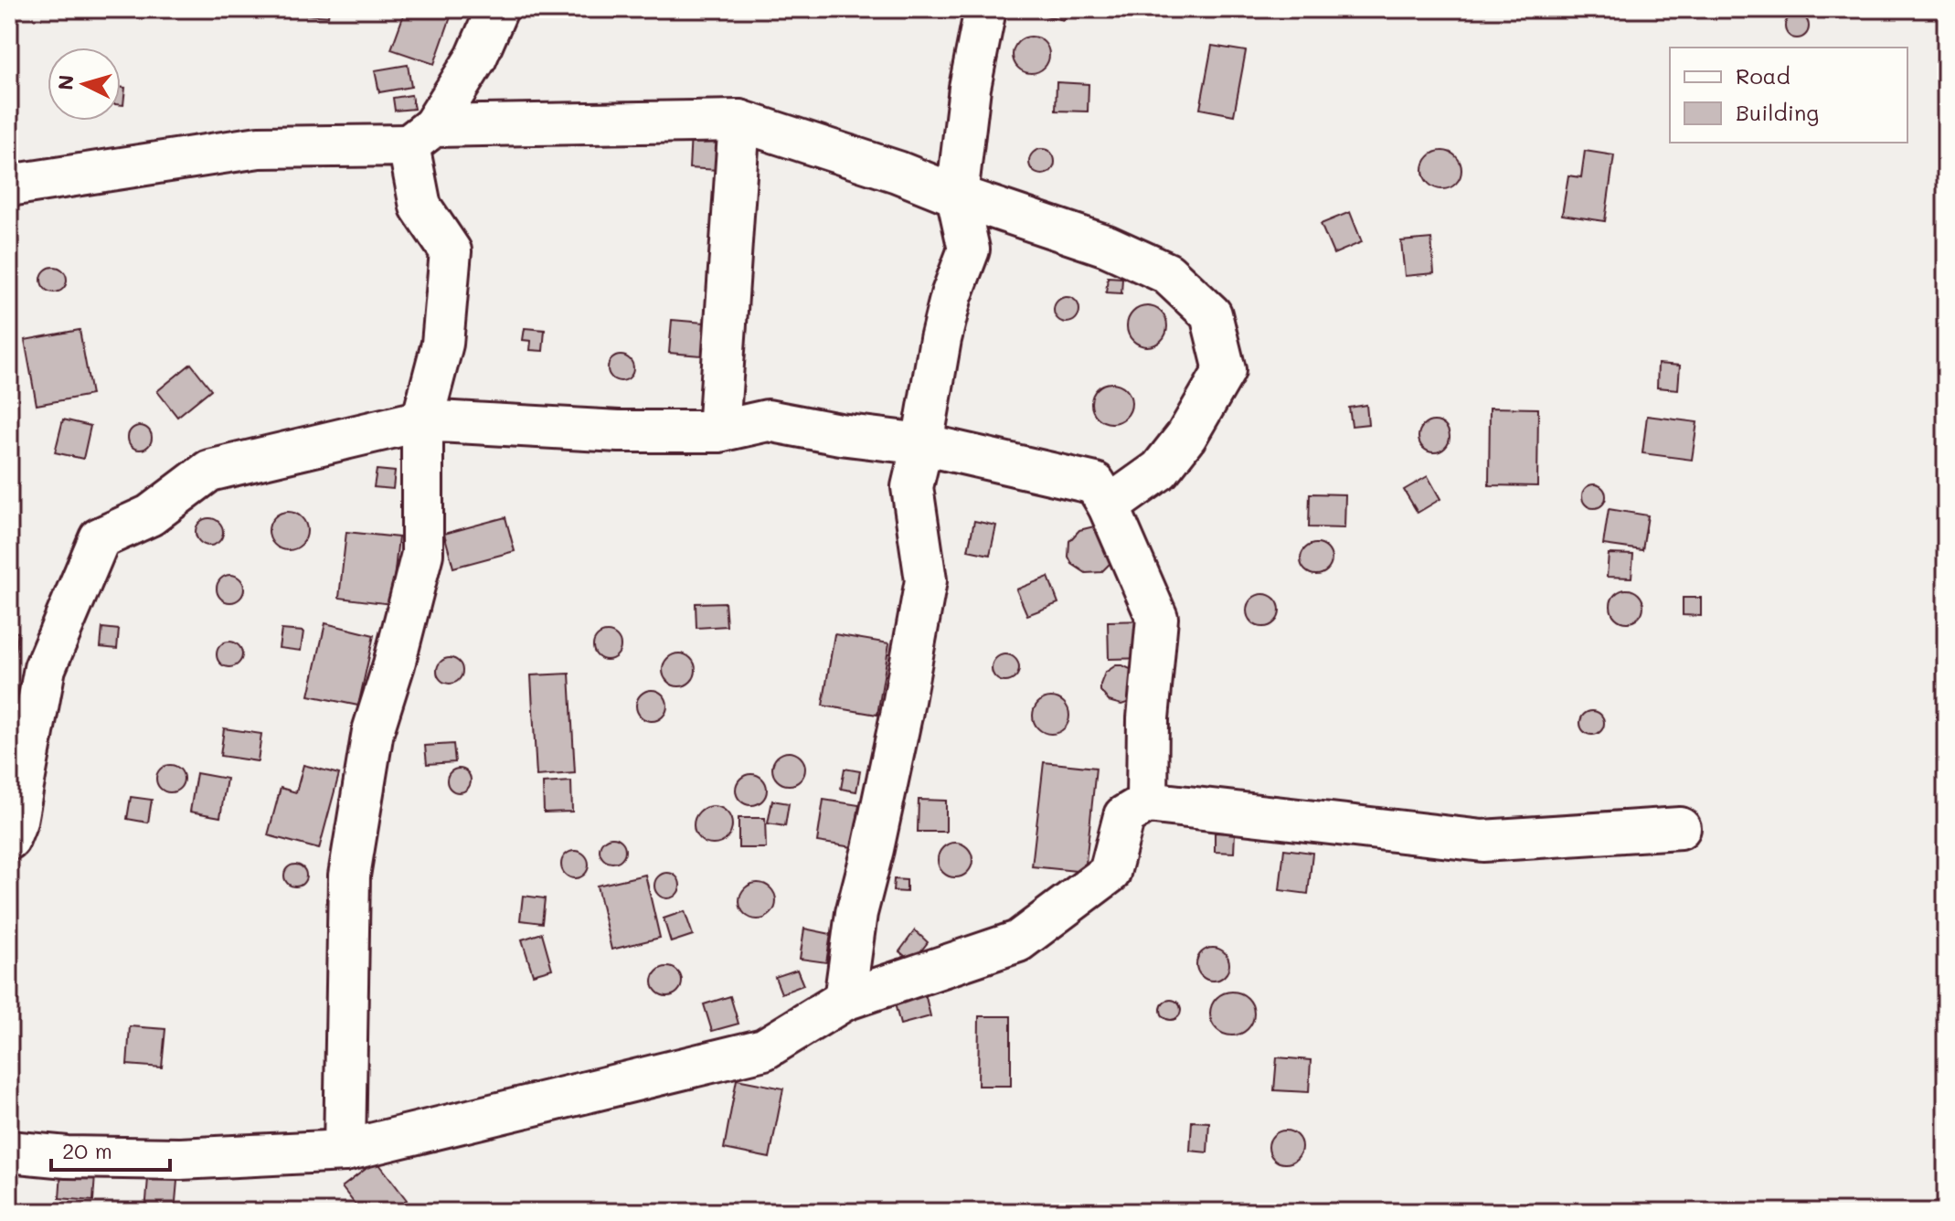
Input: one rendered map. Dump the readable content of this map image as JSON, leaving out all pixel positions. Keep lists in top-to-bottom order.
{
  "legend": ["Road", "Building"],
  "scale_bar": "20 m",
  "north": "left"
}
